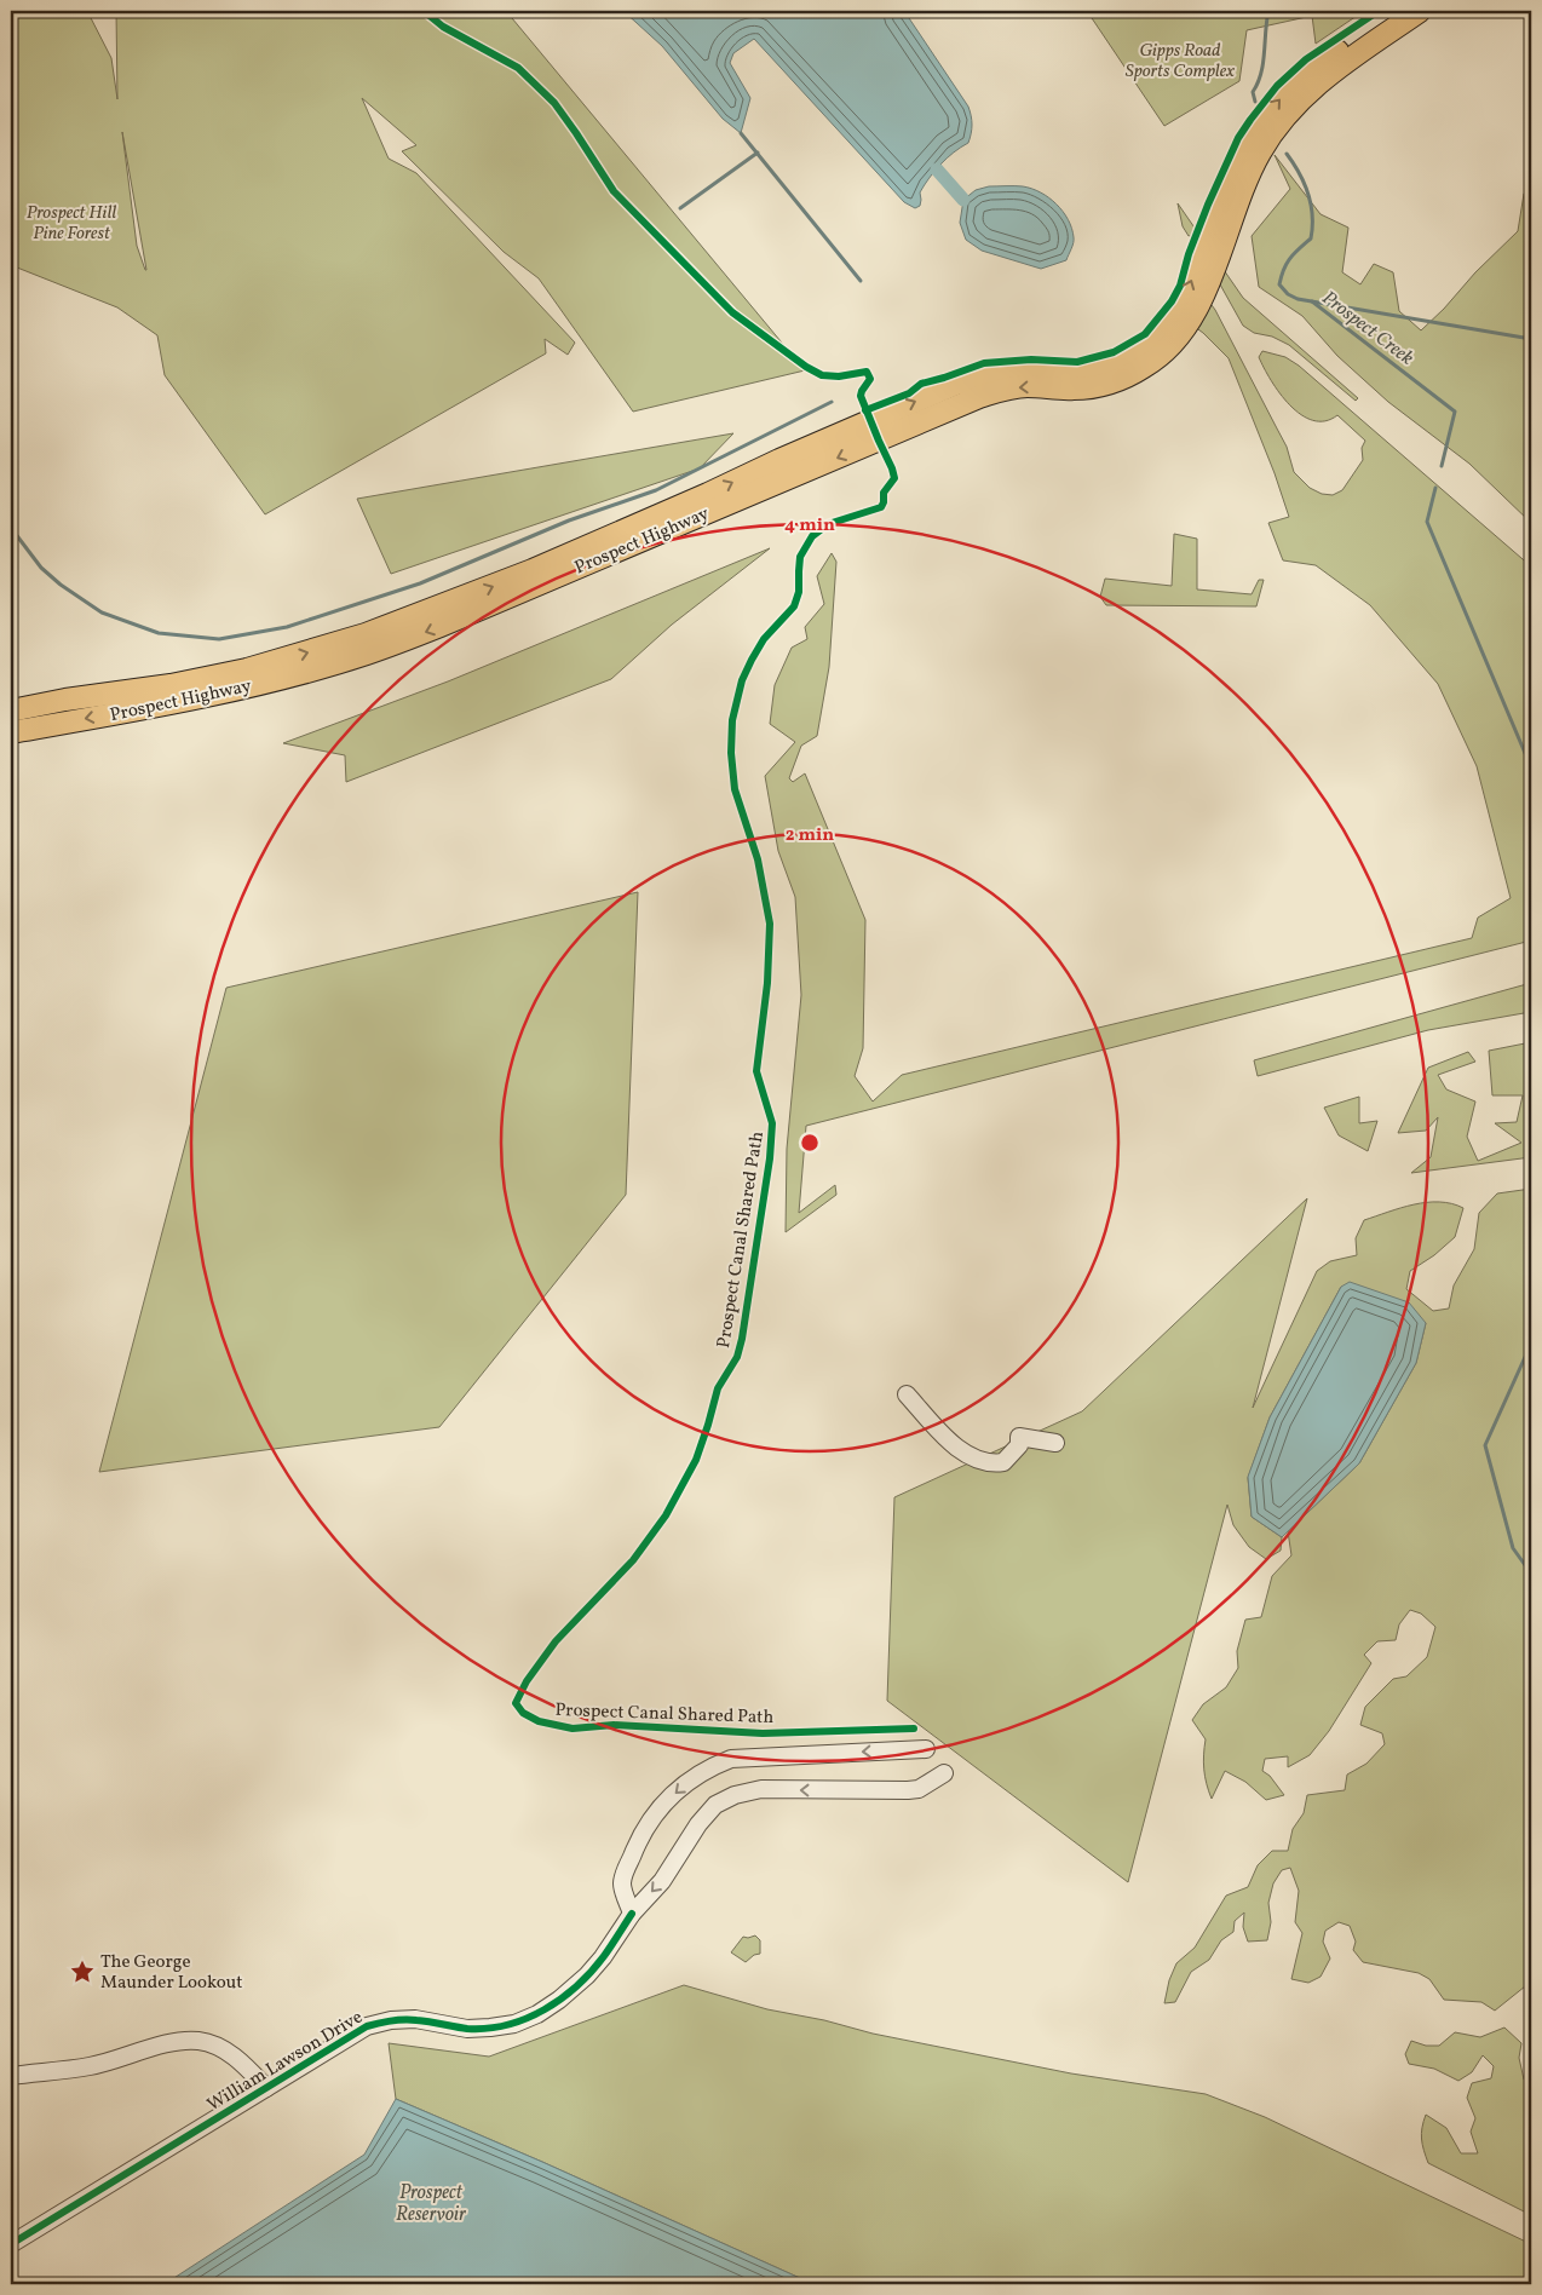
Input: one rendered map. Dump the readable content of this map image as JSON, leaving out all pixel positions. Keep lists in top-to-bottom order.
{
  "streets": {
    "main road": ["Prospect Highway"],
    "street": ["William Lawson Drive"],
    "cycle path": ["Prospect Canal Shared Path"]
  },
  "water": ["Prospect Creek", "Prospect Reservoir"],
  "parks": ["Gipps Road Sports Complex", "Prospect Hill Pine Forest"],
  "places": {
    "place": ["The George Maunder Lookout"]
  },
  "rings": ["4 min", "2 min"]
}
